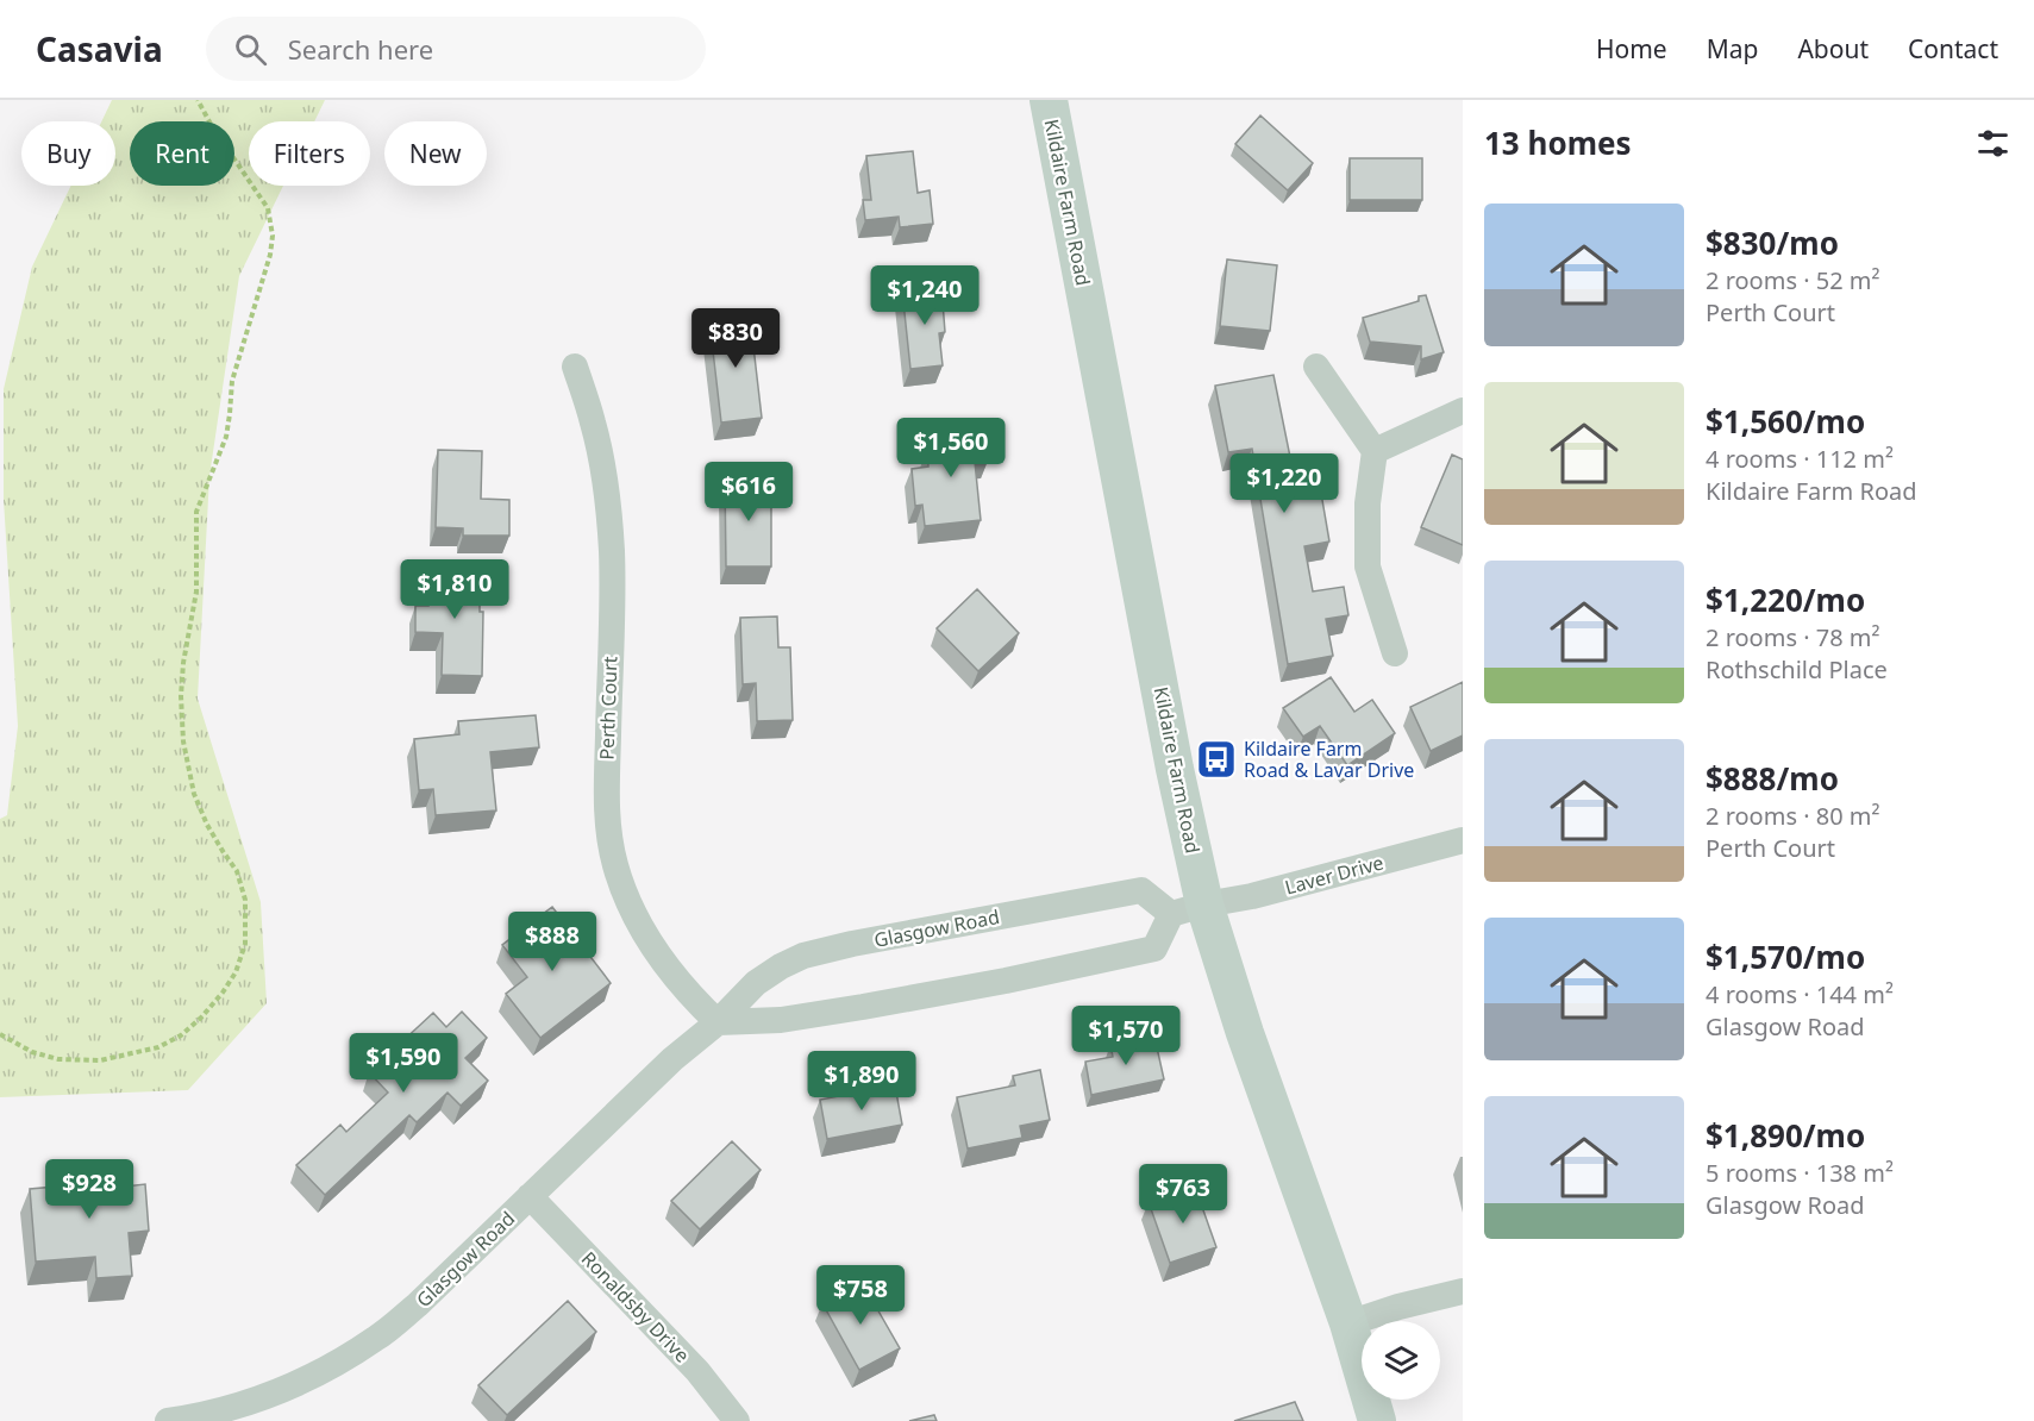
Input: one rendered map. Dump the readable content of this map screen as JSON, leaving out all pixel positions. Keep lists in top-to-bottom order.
{
  "streets": {
    "main road": ["Kildaire Farm Road"],
    "street": [
      "Perth Court",
      "Laver Drive",
      "Glasgow Road",
      "Ronaldsby Drive"
    ]
  },
  "crossings": [
    ["Kildaire Farm Road", "Laver Drive"],
    ["Kildaire Farm Road", "Glasgow Road"],
    ["Perth Court", "Glasgow Road"],
    ["Laver Drive", "Glasgow Road"],
    ["Glasgow Road", "Ronaldsby Drive"]
  ],
  "places": {
    "bus stop": ["Kildaire Farm Road & Lavar Drive"]
  },
  "page": {
    "header": "Casavia",
    "search": "Search here",
    "nav": [
      "Home",
      "Map",
      "About",
      "Contact"
    ],
    "heading": "13 homes",
    "chip": [
      "Buy",
      "Rent",
      "Filters",
      "New"
    ],
    "list": [
      {
        "name": "$830/mo",
        "note": "2 rooms · 52 m² · Perth Court"
      },
      {
        "name": "$1,560/mo",
        "note": "4 rooms · 112 m² · Kildaire Farm Road"
      },
      {
        "name": "$1,220/mo",
        "note": "2 rooms · 78 m² · Rothschild Place"
      },
      {
        "name": "$888/mo",
        "note": "2 rooms · 80 m² · Perth Court"
      },
      {
        "name": "$1,570/mo",
        "note": "4 rooms · 144 m² · Glasgow Road"
      },
      {
        "name": "$1,890/mo",
        "note": "5 rooms · 138 m² · Glasgow Road"
      }
    ],
    "price": [
      "$1,240",
      "$830",
      "$1,560",
      "$1,220",
      "$616",
      "$1,810",
      "$888",
      "$1,570",
      "$1,590",
      "$1,890",
      "$928",
      "$763",
      "$758"
    ]
  }
}
